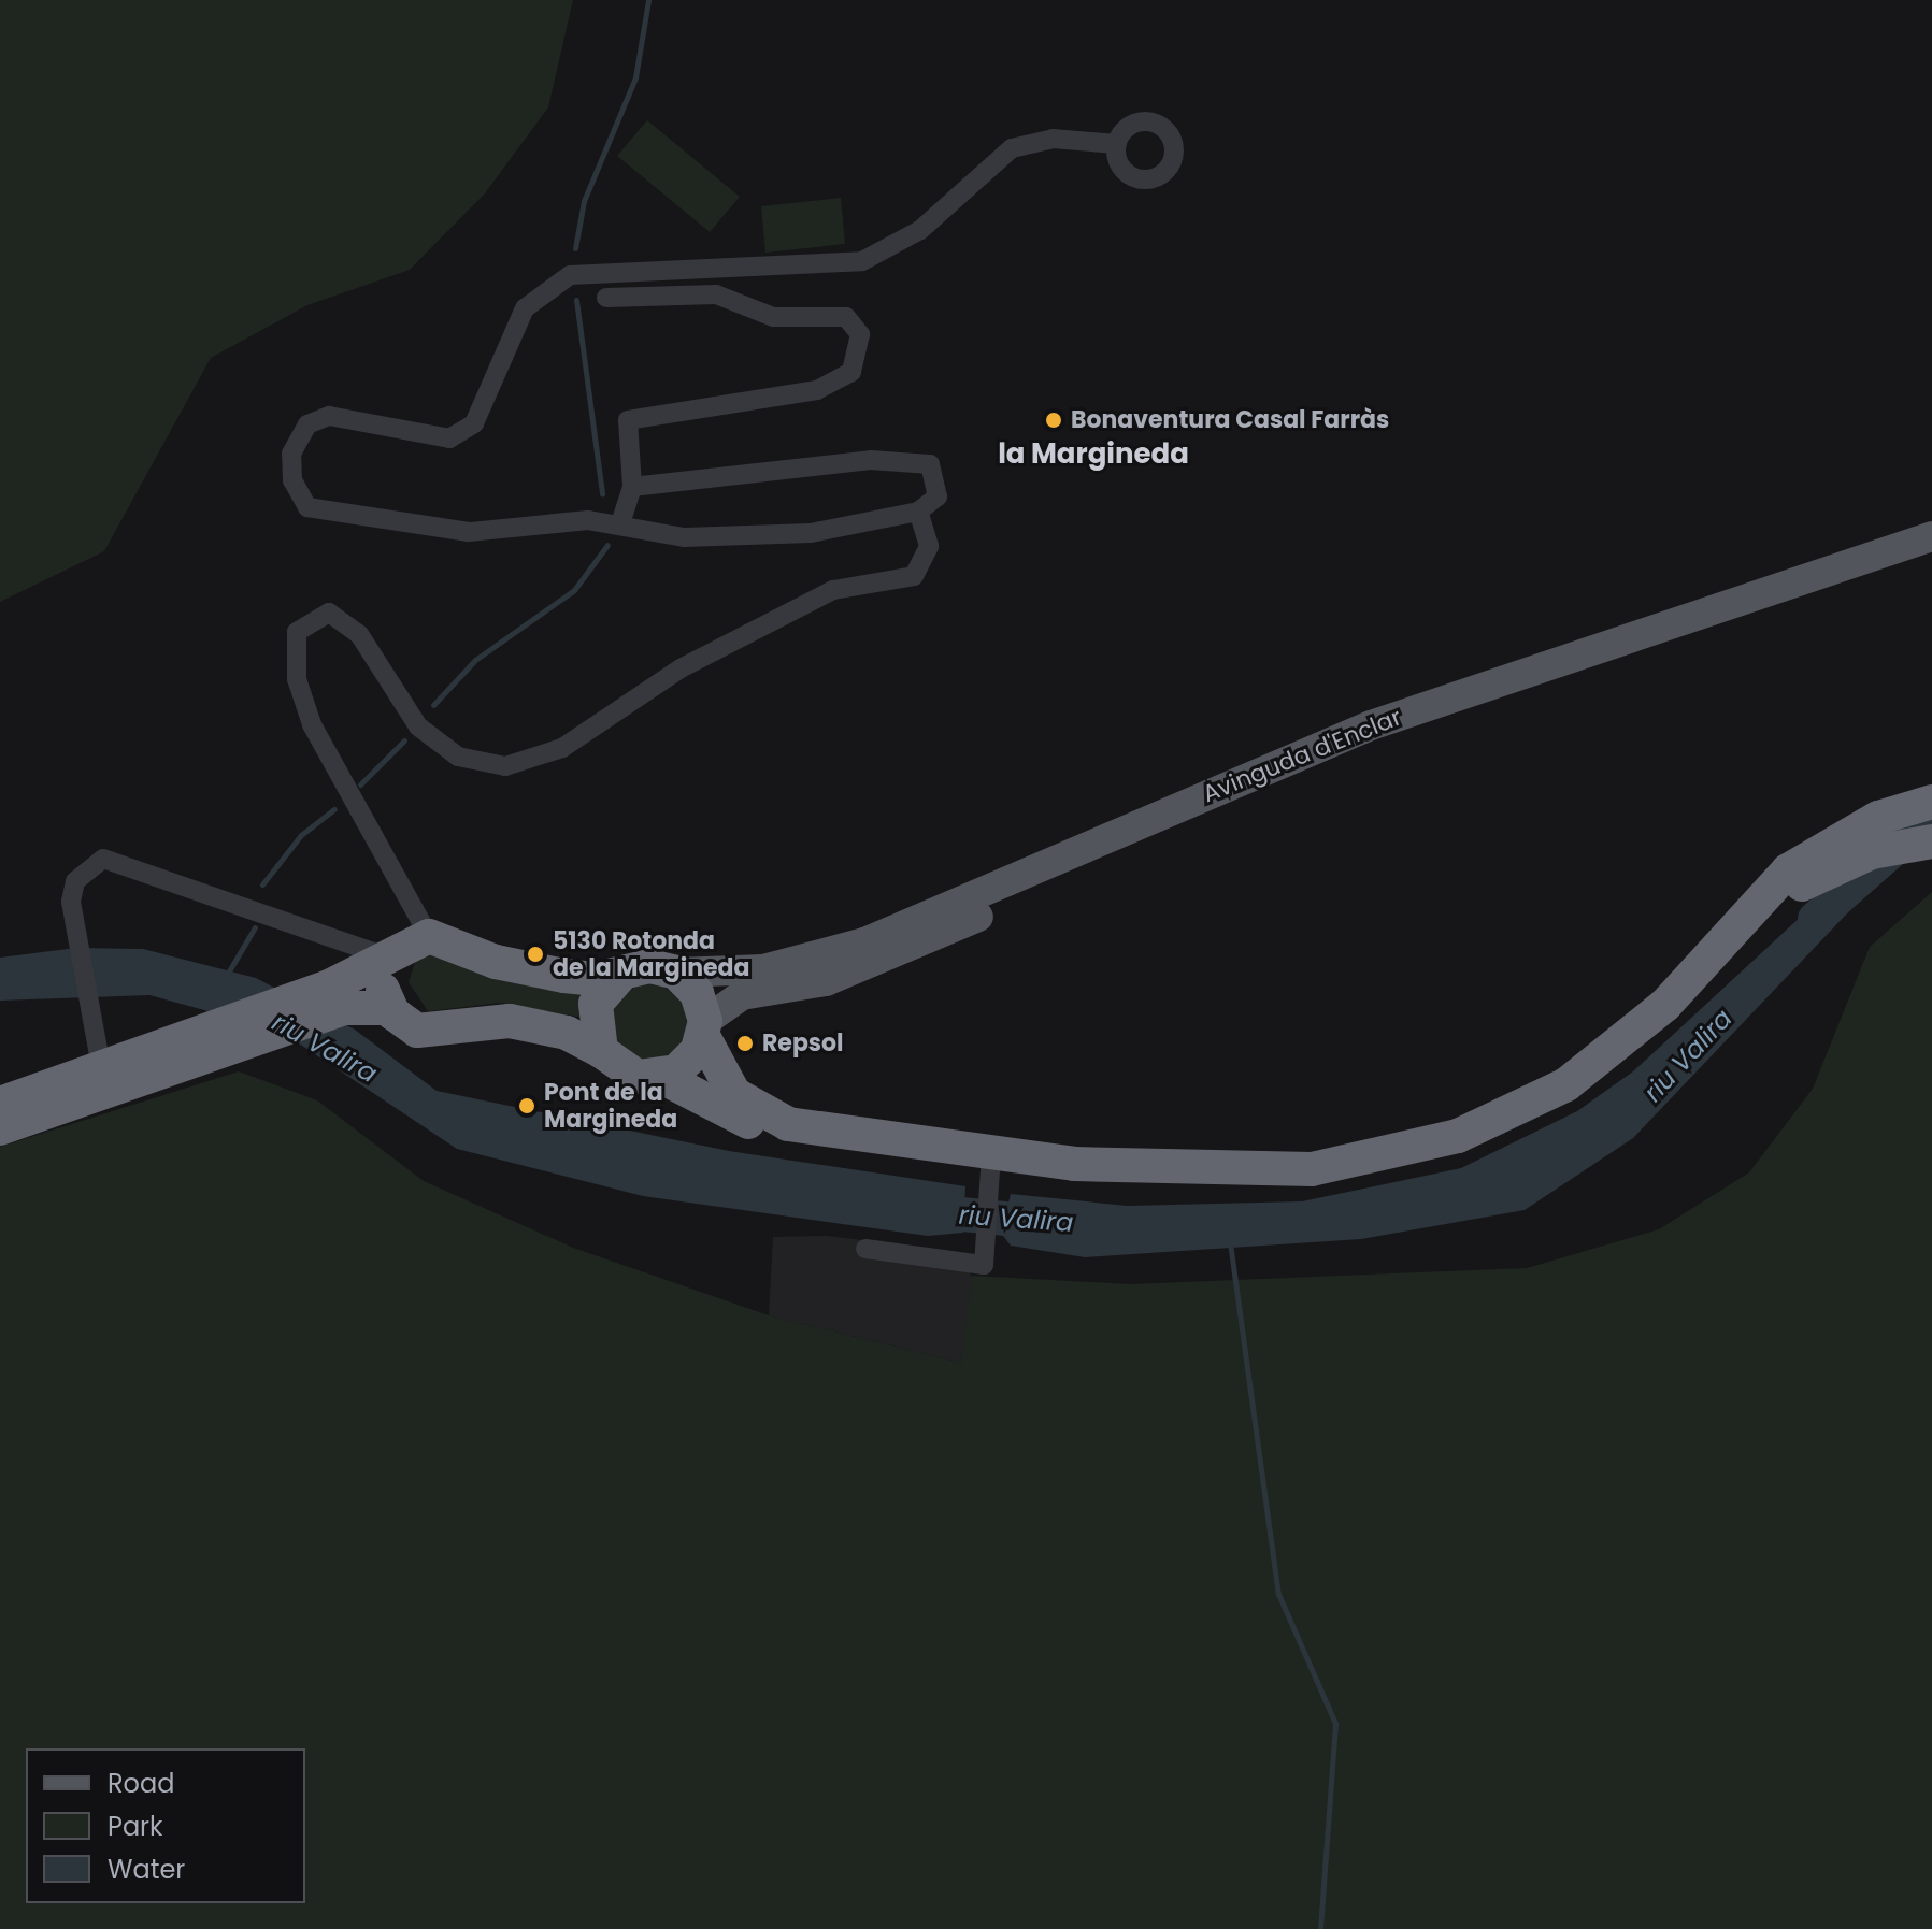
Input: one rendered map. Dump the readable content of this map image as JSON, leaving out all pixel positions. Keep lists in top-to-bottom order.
{
  "streets": {
    "main road": ["Avinguda d'Enclar"]
  },
  "districts": ["la Margineda"],
  "water": ["riu Valira"],
  "places": [
    "Bonaventura Casal Farràs",
    "5130 Rotonda de la Margineda",
    "Repsol",
    "Pont de la Margineda"
  ],
  "legend": ["Road", "Park", "Water"]
}
